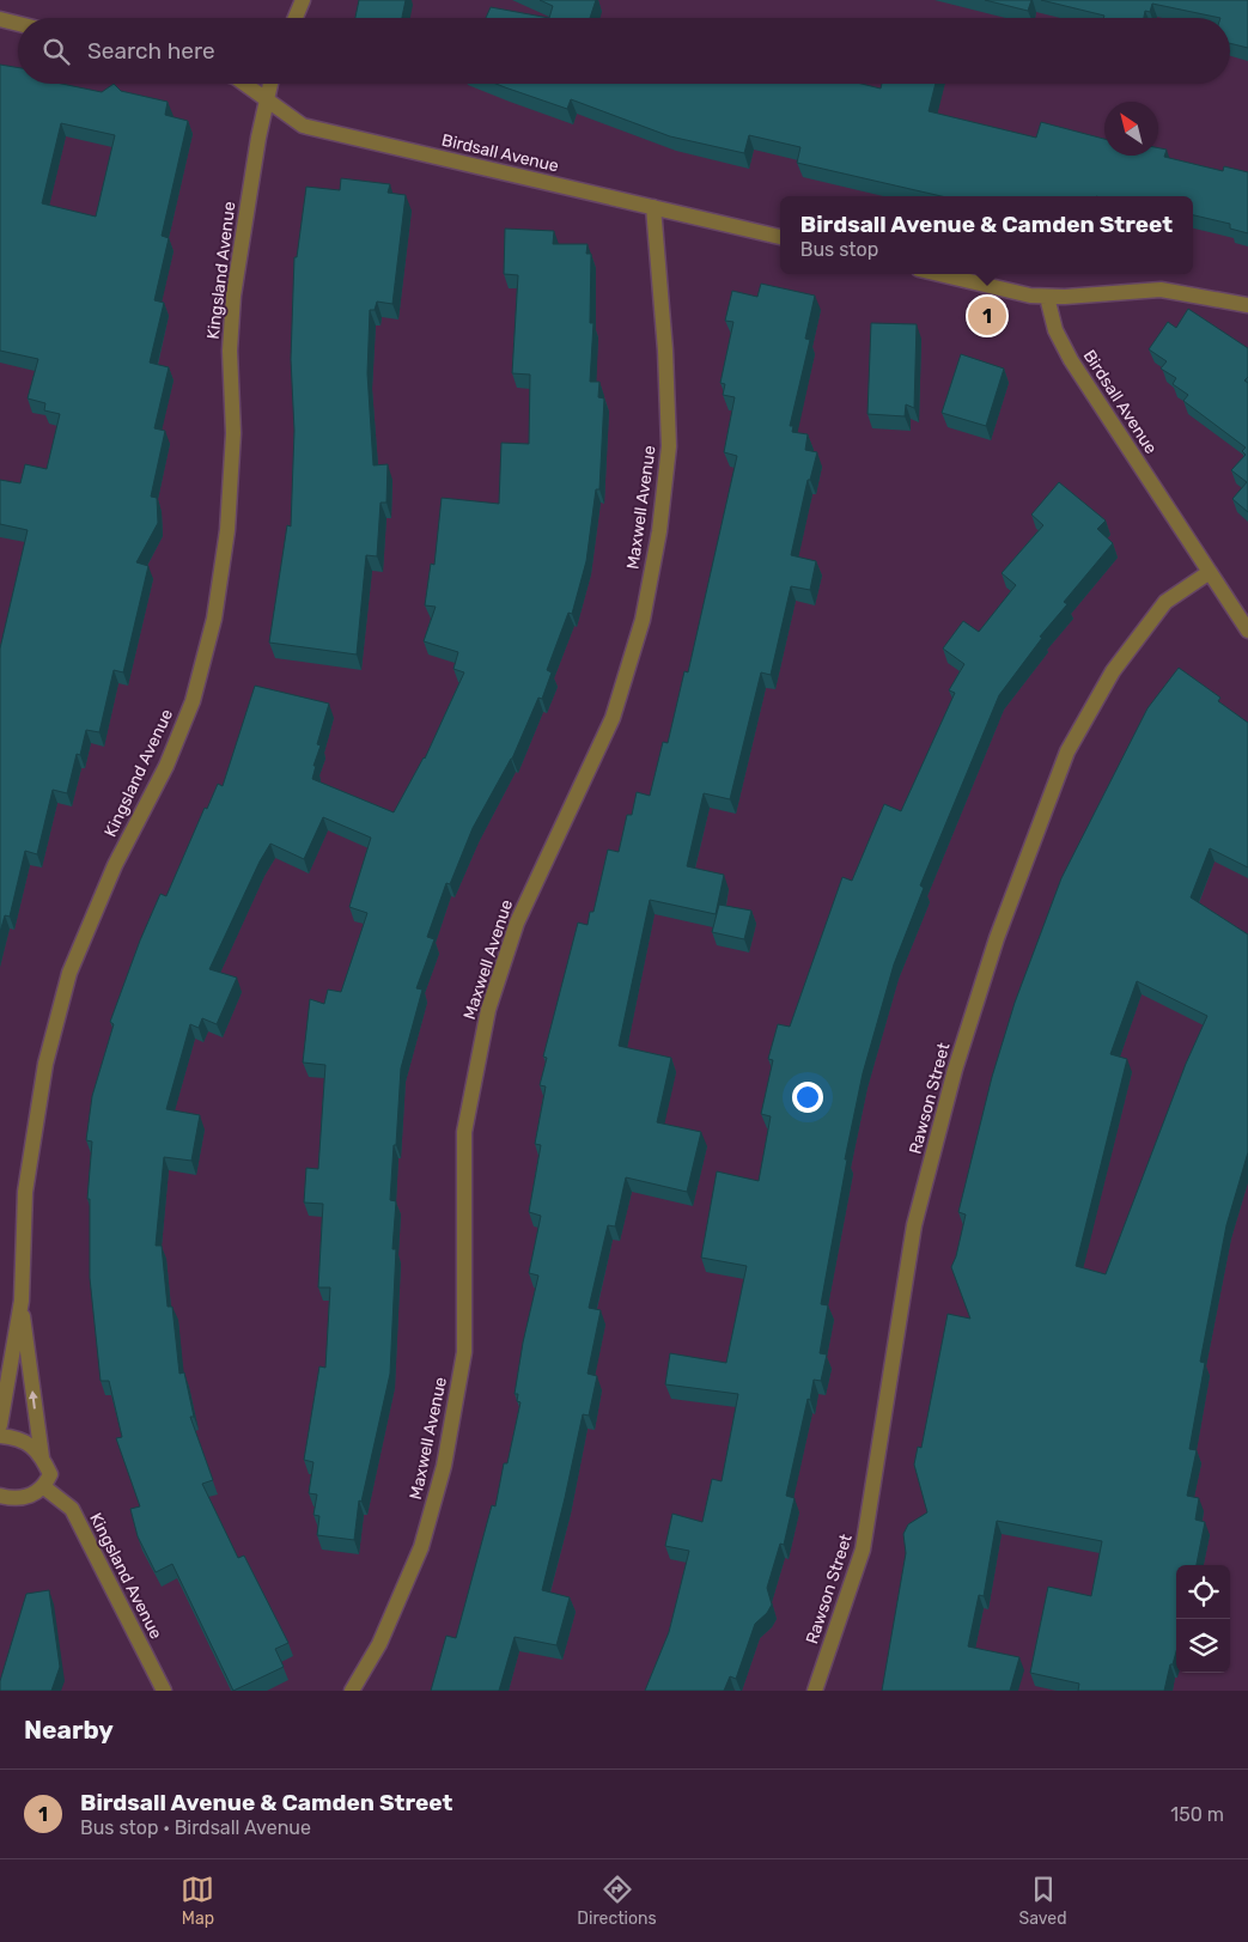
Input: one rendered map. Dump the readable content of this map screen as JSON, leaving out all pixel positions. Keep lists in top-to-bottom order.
{
  "streets": {
    "street": [
      "Birdsall Avenue",
      "Kingsland Avenue",
      "Maxwell Avenue",
      "Rawson Street"
    ]
  },
  "crossings": [
    ["Birdsall Avenue", "Kingsland Avenue"],
    ["Birdsall Avenue", "Maxwell Avenue"],
    ["Birdsall Avenue", "Rawson Street"]
  ],
  "north": "top left",
  "page": {
    "search": "Search here",
    "popup": ["Birdsall Avenue & Camden Street", "Bus stop"],
    "pins": "1",
    "heading": "Nearby",
    "list": [
      {
        "mark": "1",
        "name": "Birdsall Avenue & Camden Street",
        "note": "Bus stop · Birdsall Avenue",
        "value": "150 m"
      }
    ],
    "nav": ["Map", "Directions", "Saved"]
  }
}
